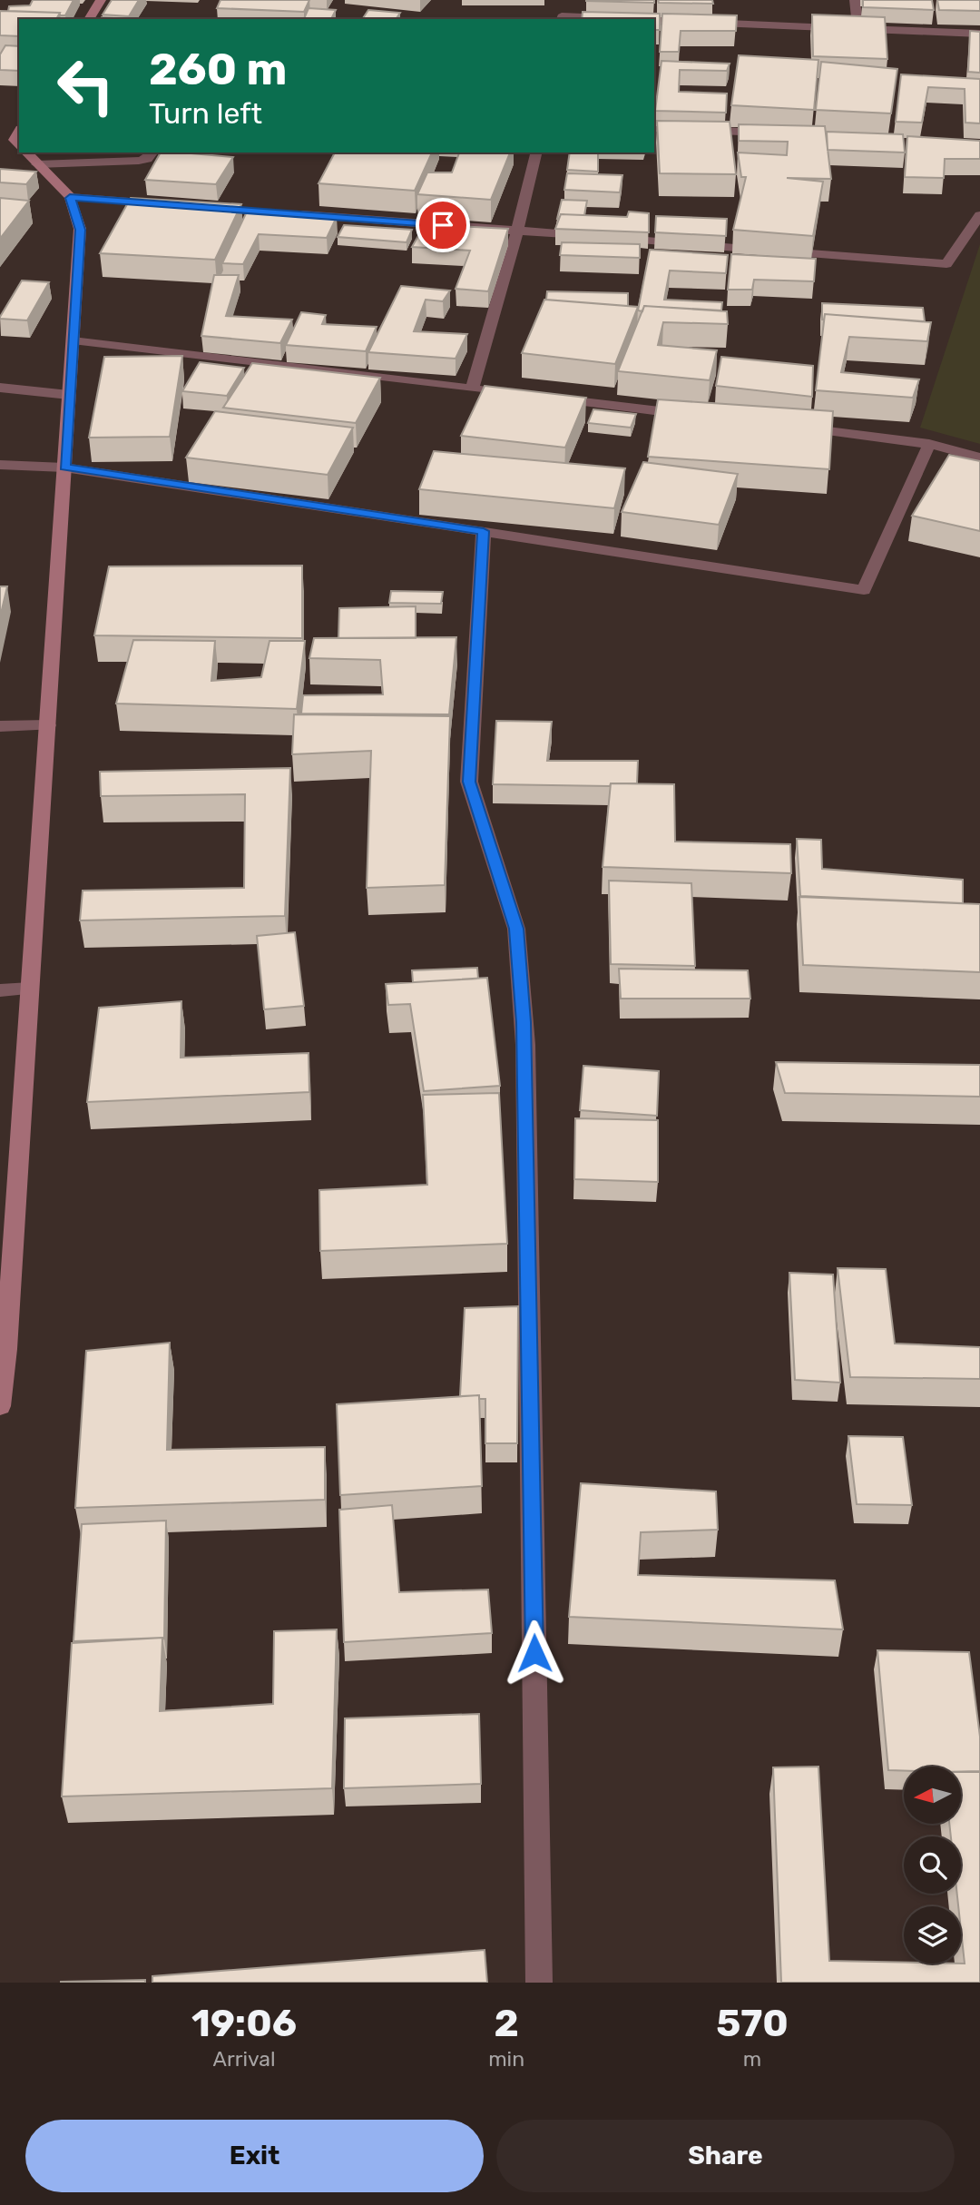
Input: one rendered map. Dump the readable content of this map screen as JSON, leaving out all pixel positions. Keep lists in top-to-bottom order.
{
  "north": "left",
  "page": {
    "turn": ["260 m", "Turn left"],
    "eta": [
      "19:06",
      "Arrival",
      "2",
      "min",
      "570",
      "m"
    ],
    "buttons": ["Exit", "Share"]
  }
}
